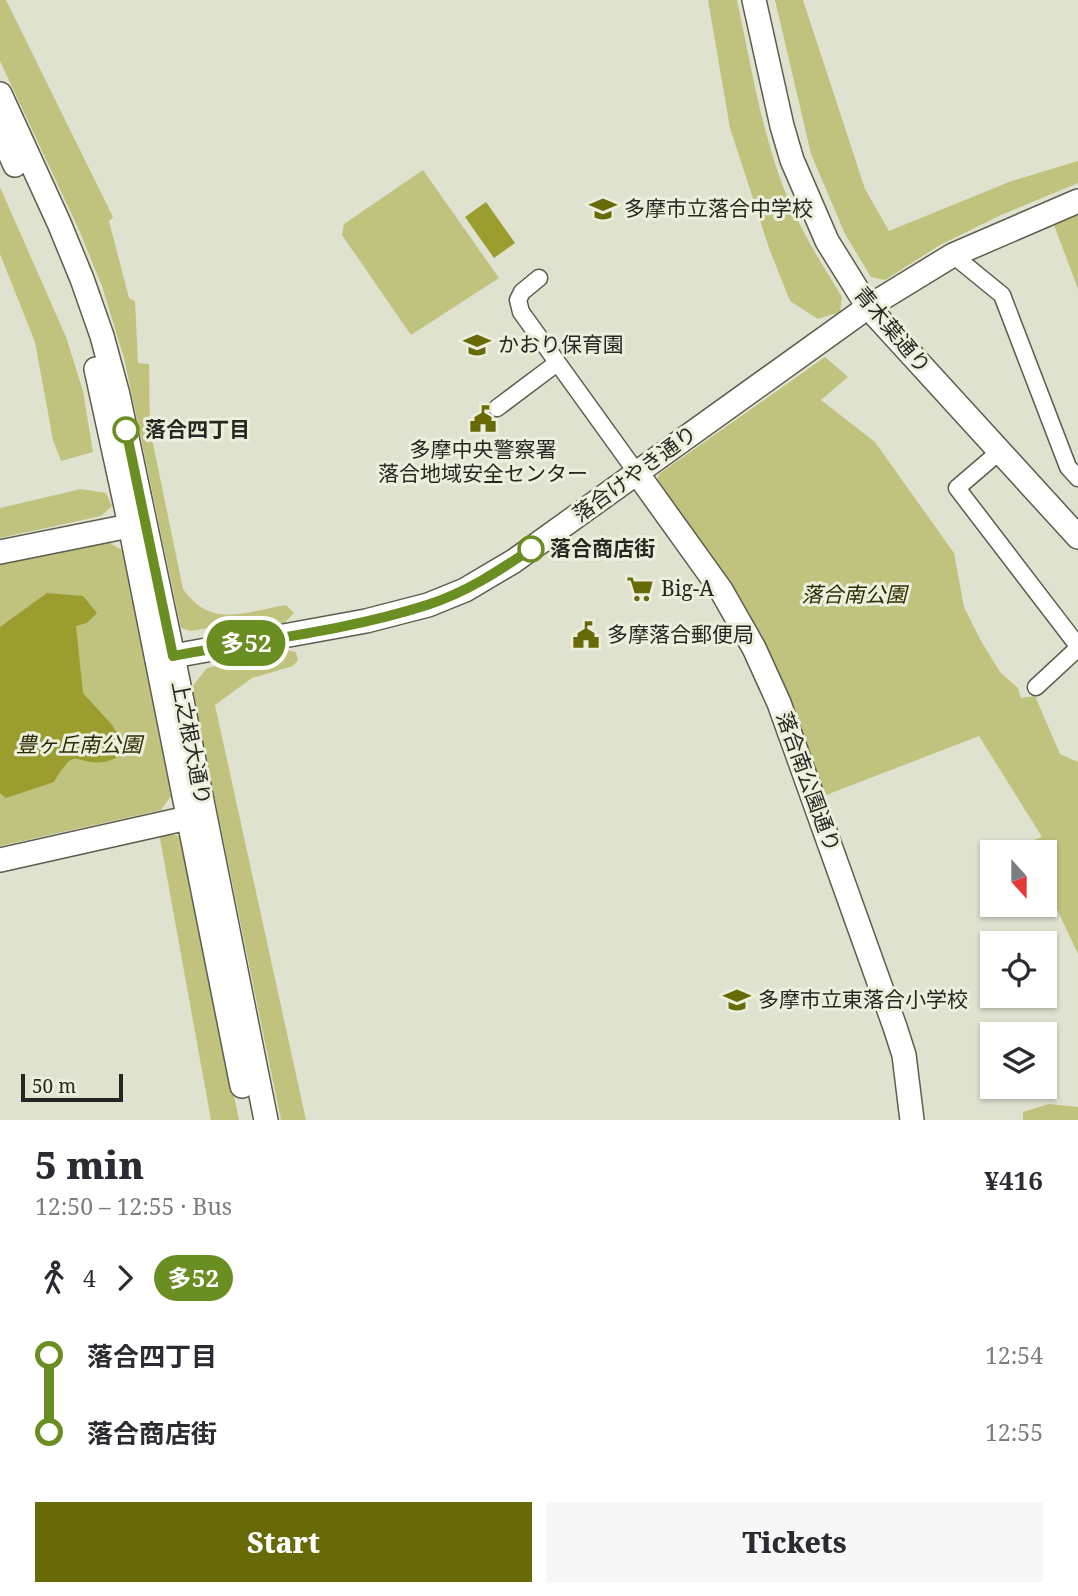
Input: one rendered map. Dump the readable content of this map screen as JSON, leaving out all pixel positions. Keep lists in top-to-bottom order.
{
  "streets": {
    "street": [
      "青木葉通り",
      "落合けやき通り",
      "上之根大通り",
      "落合南公園通り"
    ]
  },
  "crossings": [
    ["青木葉通り", "落合けやき通り"],
    ["落合けやき通り", "上之根大通り"],
    ["落合けやき通り", "落合南公園通り"]
  ],
  "parks": ["落合南公園", "豊ヶ丘南公園"],
  "places": {
    "school or university": ["多摩市立落合中学校", "かおり保育園", "多摩市立東落合小学校"],
    "public building": ["多摩中央警察署 落合地域安全センター", "多摩落合郵便局"],
    "other": ["落合四丁目", "落合商店街"],
    "supermarket": ["Big-A"]
  },
  "lines": ["bus line 多52"],
  "scale_bar": "50 m",
  "north": "bottom",
  "page": {
    "on_map": "多52",
    "scale": "50 m",
    "heading": ["5 min", "12:50 – 12:55 · Bus", "¥416"],
    "legs": ["4", "多52"],
    "list": [
      {
        "name": "落合四丁目",
        "value": "12:54"
      },
      {
        "name": "落合商店街",
        "value": "12:55"
      }
    ],
    "buttons": ["Start", "Tickets"]
  }
}
